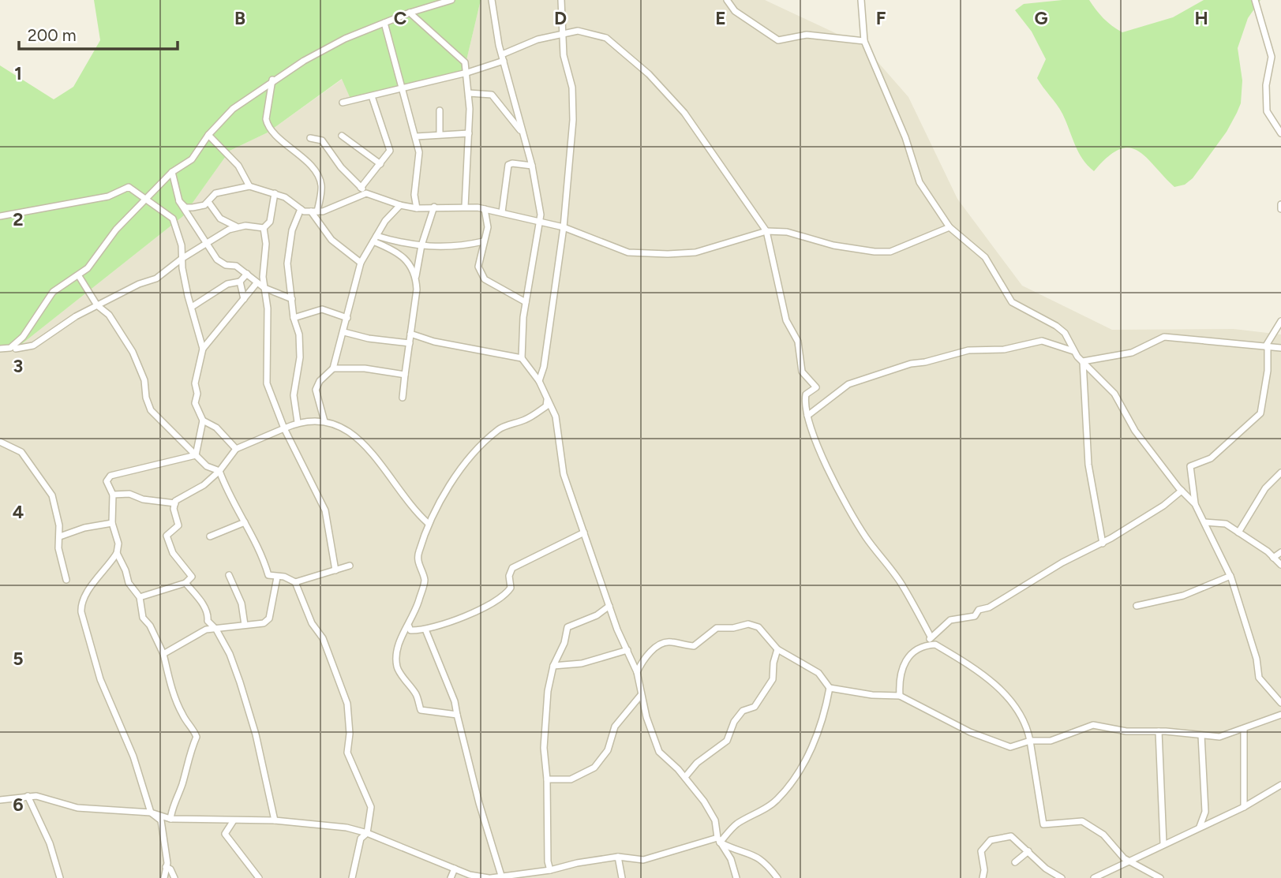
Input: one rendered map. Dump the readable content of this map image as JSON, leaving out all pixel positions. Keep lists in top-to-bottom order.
{
  "scale_bar": "200 m",
  "grid": {
    "columns": [
      "B",
      "C",
      "D",
      "E",
      "F",
      "G",
      "H"
    ],
    "rows": [
      "1",
      "2",
      "3",
      "4",
      "5",
      "6"
    ]
  }
}
